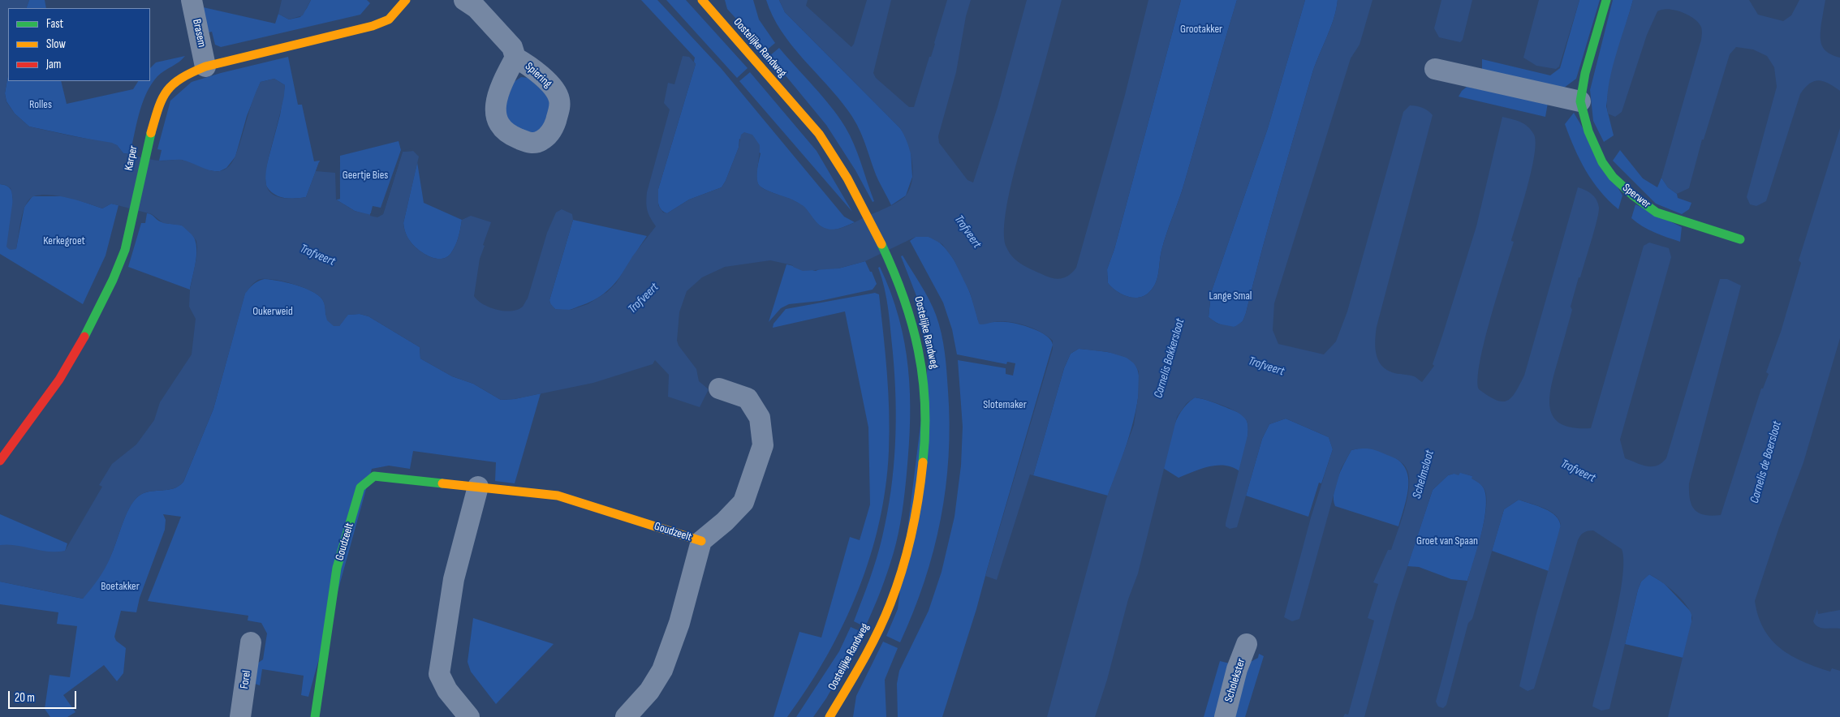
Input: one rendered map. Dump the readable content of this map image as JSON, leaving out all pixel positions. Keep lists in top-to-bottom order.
{
  "streets": {
    "street": [
      "Brasem",
      "Oostelijke Randweg",
      "Spiering",
      "Karper",
      "Sperwer",
      "Goudzeelt",
      "Forel",
      "Scholekster"
    ]
  },
  "crossings": [
    ["Brasem", "Karper"]
  ],
  "water": [
    "Trofveert",
    "Cornelis Bakkersloot",
    "Cornelis de Boersloot",
    "Schelmsloot"
  ],
  "parks": [
    "Grootakker",
    "Rolles",
    "Geertje Bies",
    "Kerkegroet",
    "Lange Smal",
    "Oukerweid",
    "Slotemaker",
    "Groet van Spaan",
    "Boetakker"
  ],
  "legend": ["Fast", "Slow", "Jam"],
  "scale_bar": "20 m"
}
